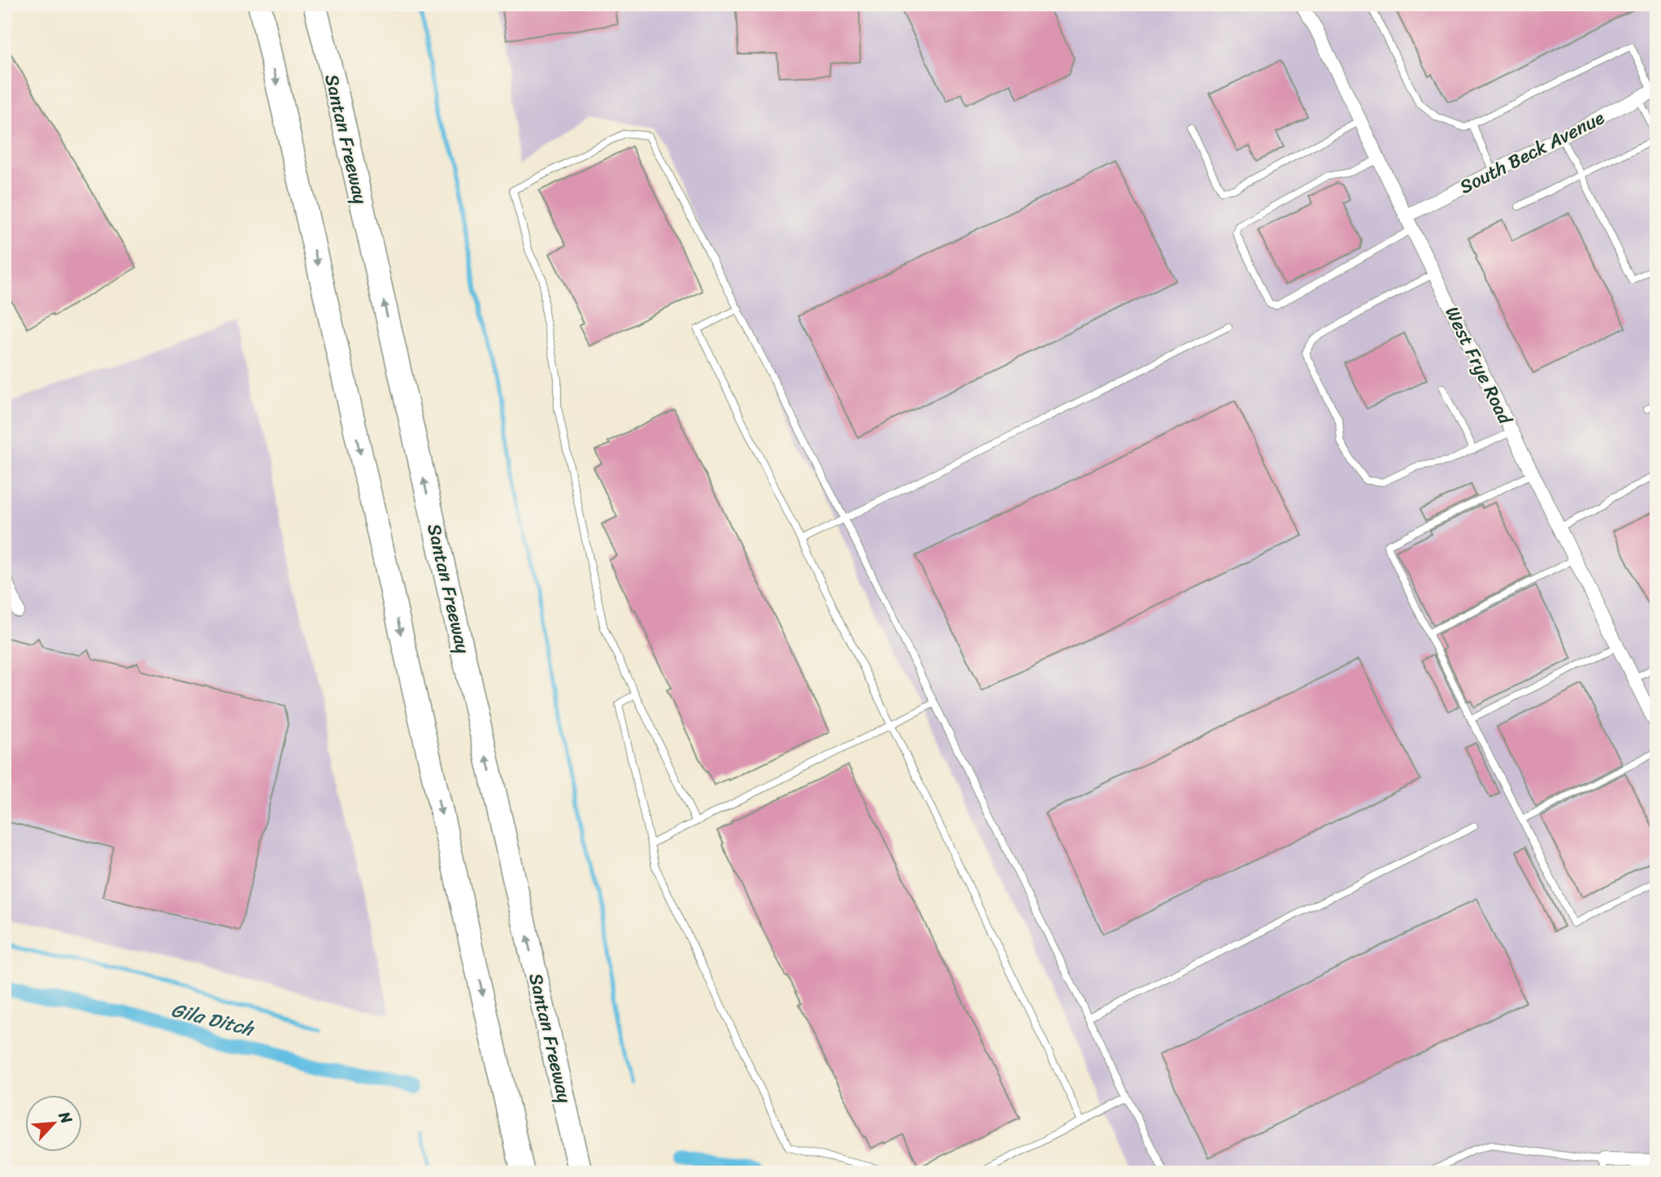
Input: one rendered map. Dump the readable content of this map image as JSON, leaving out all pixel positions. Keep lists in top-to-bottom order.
{
  "streets": {
    "highway": ["Santan Freeway"],
    "street": ["South Beck Avenue", "West Frye Road"]
  },
  "crossings": [
    ["South Beck Avenue", "West Frye Road"]
  ],
  "water": ["Gila Ditch"],
  "north": "top right"
}
